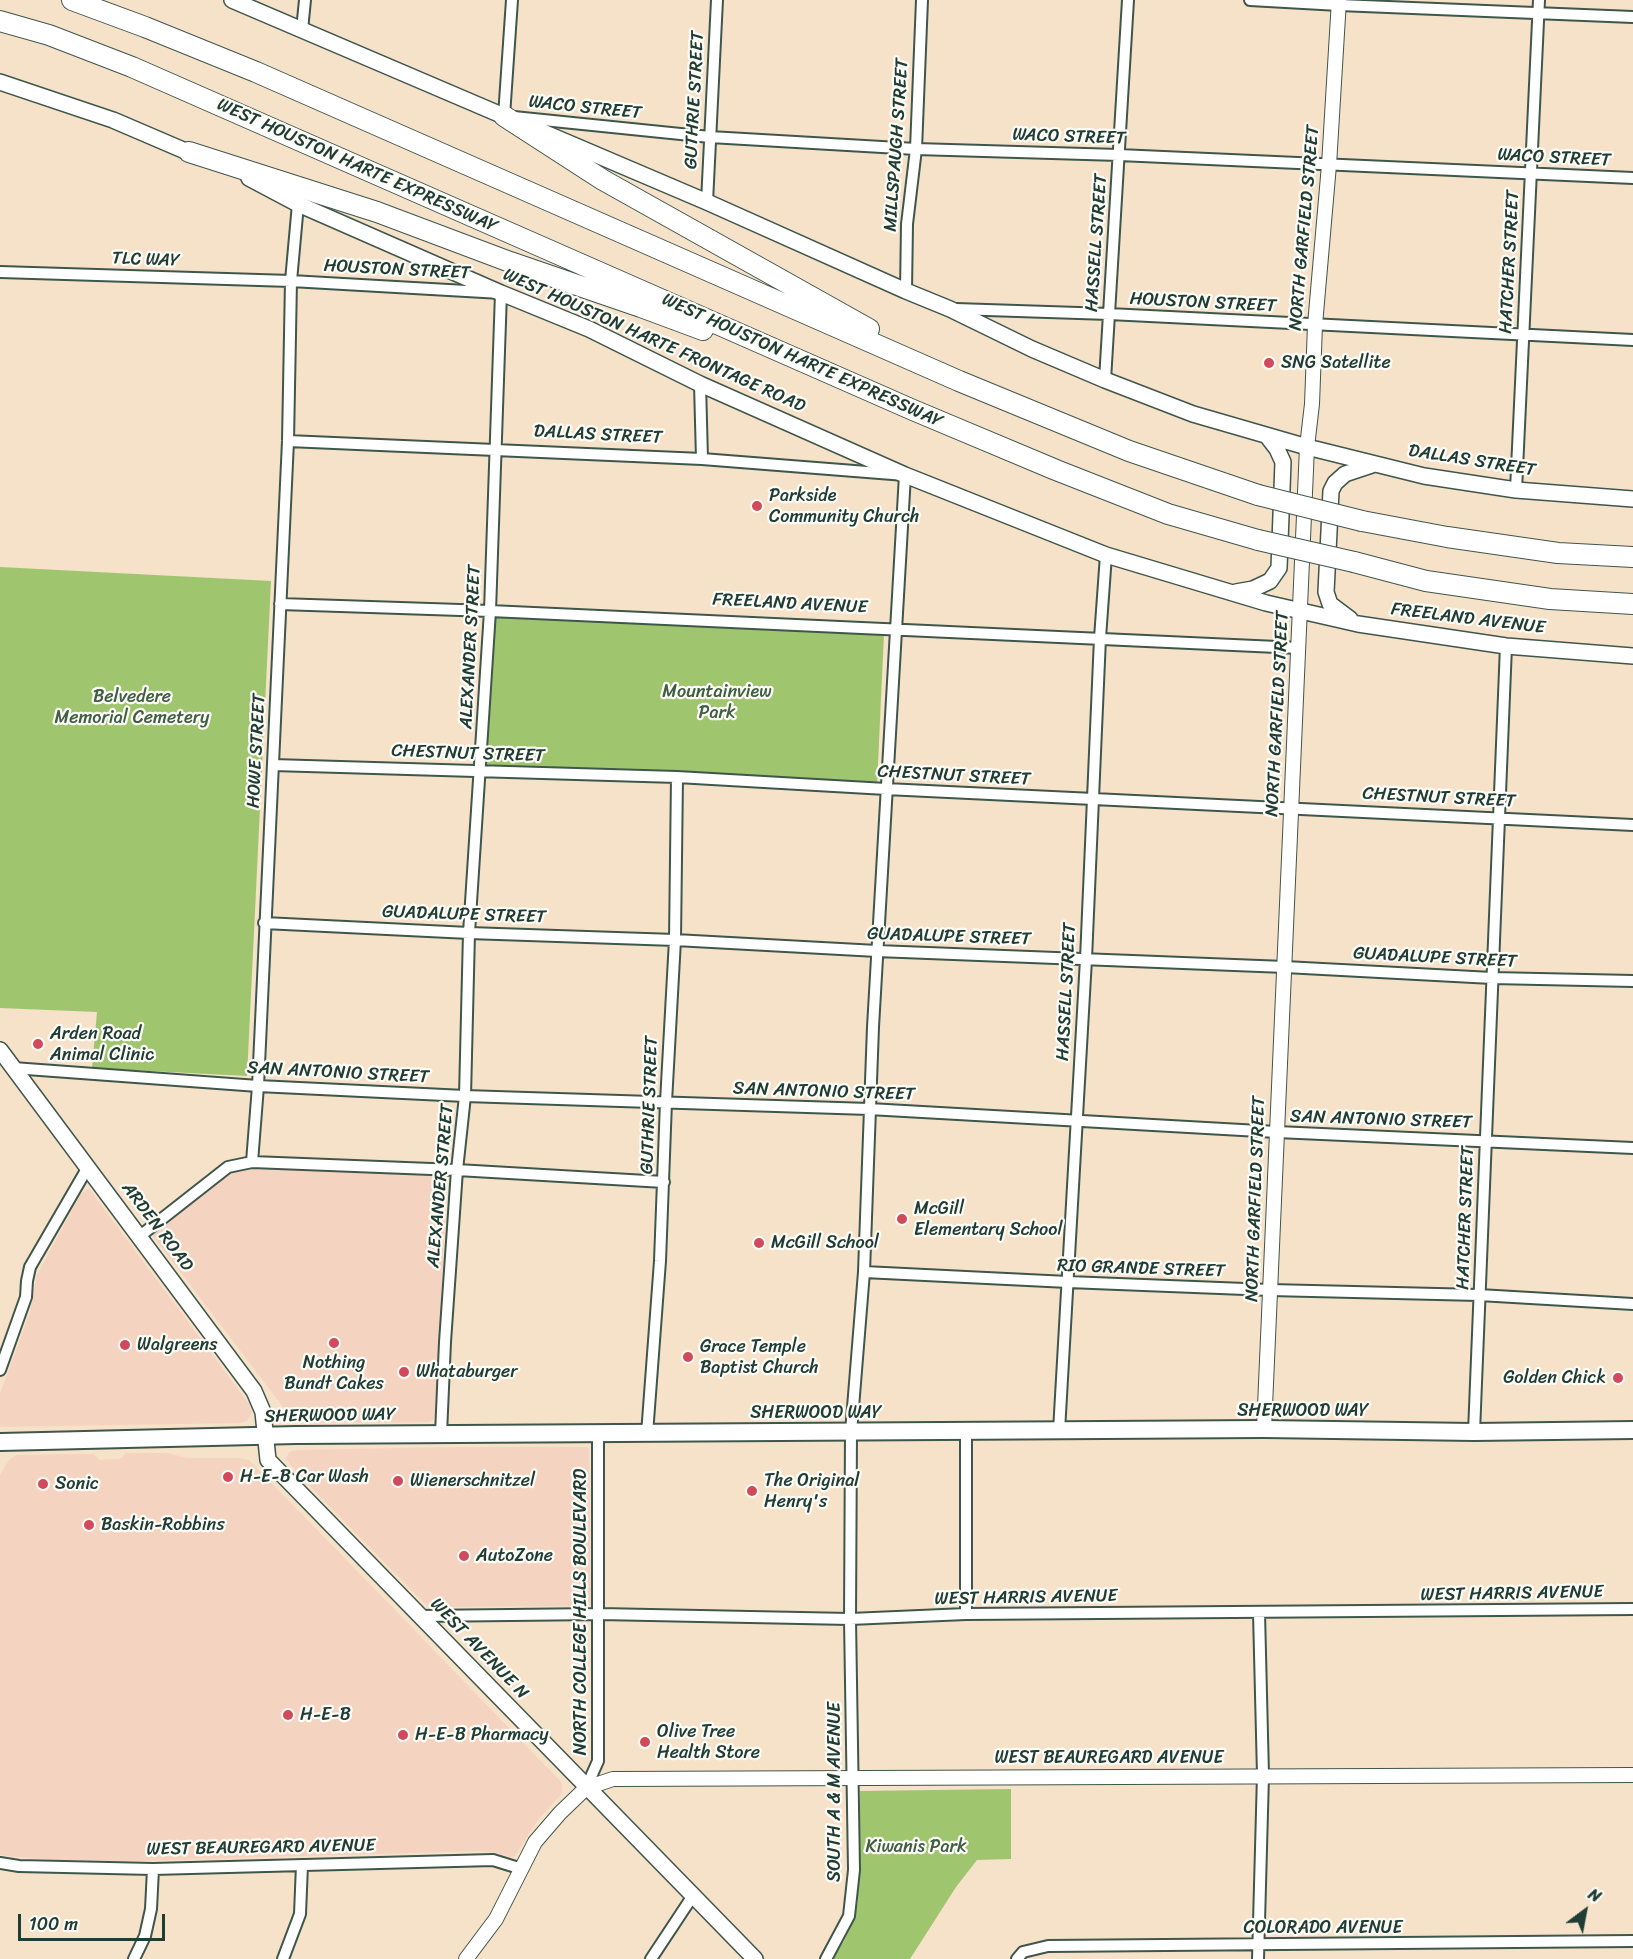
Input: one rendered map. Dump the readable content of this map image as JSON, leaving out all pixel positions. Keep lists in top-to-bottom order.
{
  "streets": {
    "highway": ["WEST HOUSTON HARTE EXPRESSWAY"],
    "main road": [
      "WEST HOUSTON HARTE FRONTAGE ROAD",
      "DALLAS STREET",
      "FREELAND AVENUE",
      "ARDEN ROAD",
      "SHERWOOD WAY",
      "WEST AVENUE N"
    ],
    "street": [
      "GUTHRIE STREET",
      "WACO STREET",
      "MILLSPAUGH STREET",
      "NORTH GARFIELD STREET",
      "HASSELL STREET",
      "TLC WAY",
      "HATCHER STREET",
      "HOUSTON STREET",
      "ALEXANDER STREET",
      "HOWE STREET",
      "CHESTNUT STREET",
      "GUADALUPE STREET",
      "SAN ANTONIO STREET",
      "RIO GRANDE STREET",
      "WEST HARRIS AVENUE",
      "NORTH COLLEGE HILLS BOULEVARD",
      "WEST BEAUREGARD AVENUE",
      "SOUTH A & M AVENUE",
      "COLORADO AVENUE"
    ]
  },
  "crossings": [
    ["GUTHRIE STREET", "WACO STREET"],
    ["GUTHRIE STREET", "CHESTNUT STREET"],
    ["GUTHRIE STREET", "GUADALUPE STREET"],
    ["GUTHRIE STREET", "SAN ANTONIO STREET"],
    ["GUTHRIE STREET", "SHERWOOD WAY"],
    ["WACO STREET", "MILLSPAUGH STREET"],
    ["WACO STREET", "NORTH GARFIELD STREET"],
    ["WACO STREET", "HASSELL STREET"],
    ["WACO STREET", "HATCHER STREET"],
    ["NORTH GARFIELD STREET", "HOUSTON STREET"],
    ["NORTH GARFIELD STREET", "WEST HOUSTON HARTE FRONTAGE ROAD"],
    ["NORTH GARFIELD STREET", "DALLAS STREET"],
    ["NORTH GARFIELD STREET", "FREELAND AVENUE"],
    ["NORTH GARFIELD STREET", "CHESTNUT STREET"],
    ["NORTH GARFIELD STREET", "GUADALUPE STREET"],
    ["NORTH GARFIELD STREET", "SAN ANTONIO STREET"],
    ["NORTH GARFIELD STREET", "RIO GRANDE STREET"],
    ["NORTH GARFIELD STREET", "SHERWOOD WAY"],
    ["HASSELL STREET", "HOUSTON STREET"],
    ["HASSELL STREET", "WEST HOUSTON HARTE FRONTAGE ROAD"],
    ["HASSELL STREET", "FREELAND AVENUE"],
    ["HASSELL STREET", "CHESTNUT STREET"],
    ["HASSELL STREET", "GUADALUPE STREET"],
    ["HASSELL STREET", "SAN ANTONIO STREET"],
    ["HASSELL STREET", "RIO GRANDE STREET"],
    ["HASSELL STREET", "SHERWOOD WAY"],
    ["TLC WAY", "HOUSTON STREET"],
    ["TLC WAY", "HOWE STREET"],
    ["HATCHER STREET", "HOUSTON STREET"],
    ["HATCHER STREET", "DALLAS STREET"],
    ["HATCHER STREET", "FREELAND AVENUE"],
    ["HATCHER STREET", "CHESTNUT STREET"],
    ["HATCHER STREET", "GUADALUPE STREET"],
    ["HATCHER STREET", "SAN ANTONIO STREET"],
    ["HATCHER STREET", "RIO GRANDE STREET"],
    ["HATCHER STREET", "SHERWOOD WAY"],
    ["HOUSTON STREET", "WEST HOUSTON HARTE FRONTAGE ROAD"],
    ["HOUSTON STREET", "ALEXANDER STREET"],
    ["HOUSTON STREET", "HOWE STREET"],
    ["WEST HOUSTON HARTE FRONTAGE ROAD", "DALLAS STREET"],
    ["WEST HOUSTON HARTE FRONTAGE ROAD", "FREELAND AVENUE"],
    ["WEST HOUSTON HARTE FRONTAGE ROAD", "ALEXANDER STREET"],
    ["WEST HOUSTON HARTE FRONTAGE ROAD", "HOWE STREET"],
    ["DALLAS STREET", "ALEXANDER STREET"],
    ["DALLAS STREET", "HOWE STREET"],
    ["FREELAND AVENUE", "ALEXANDER STREET"],
    ["FREELAND AVENUE", "HOWE STREET"],
    ["ALEXANDER STREET", "CHESTNUT STREET"],
    ["ALEXANDER STREET", "GUADALUPE STREET"],
    ["ALEXANDER STREET", "SAN ANTONIO STREET"],
    ["ALEXANDER STREET", "SHERWOOD WAY"],
    ["HOWE STREET", "CHESTNUT STREET"],
    ["HOWE STREET", "GUADALUPE STREET"],
    ["HOWE STREET", "SAN ANTONIO STREET"],
    ["SAN ANTONIO STREET", "ARDEN ROAD"],
    ["ARDEN ROAD", "SHERWOOD WAY"],
    ["ARDEN ROAD", "WEST AVENUE N"],
    ["SHERWOOD WAY", "NORTH COLLEGE HILLS BOULEVARD"],
    ["SHERWOOD WAY", "WEST AVENUE N"],
    ["SHERWOOD WAY", "SOUTH A & M AVENUE"],
    ["WEST HARRIS AVENUE", "NORTH COLLEGE HILLS BOULEVARD"],
    ["WEST HARRIS AVENUE", "WEST AVENUE N"],
    ["WEST HARRIS AVENUE", "SOUTH A & M AVENUE"],
    ["NORTH COLLEGE HILLS BOULEVARD", "WEST AVENUE N"],
    ["NORTH COLLEGE HILLS BOULEVARD", "WEST BEAUREGARD AVENUE"],
    ["WEST AVENUE N", "WEST BEAUREGARD AVENUE"],
    ["WEST BEAUREGARD AVENUE", "SOUTH A & M AVENUE"]
  ],
  "parks": ["Mountainview Park", "Belvedere Memorial Cemetery", "Kiwanis Park"],
  "places": [
    "SNG Satellite",
    "Parkside Community Church",
    "Arden Road Animal Clinic",
    "McGill Elementary School",
    "McGill School",
    "Nothing Bundt Cakes",
    "Walgreens",
    "Grace Temple Baptist Church",
    "Whataburger",
    "Golden Chick",
    "H-E-B Car Wash",
    "Wienerschnitzel",
    "Sonic",
    "The Original Henry's",
    "Baskin-Robbins",
    "AutoZone",
    "H-E-B",
    "H-E-B Pharmacy",
    "Olive Tree Health Store"
  ],
  "scale_bar": "100 m",
  "north": "top right"
}
